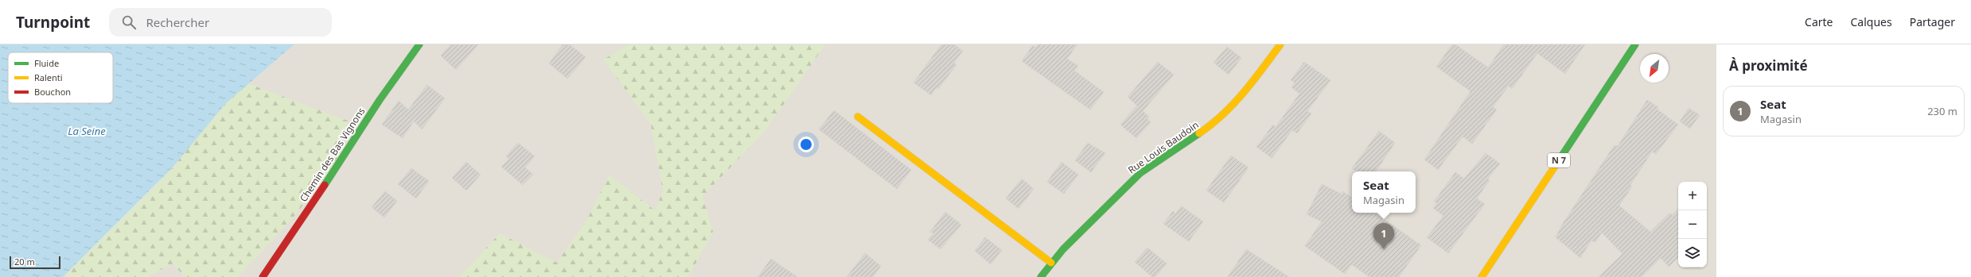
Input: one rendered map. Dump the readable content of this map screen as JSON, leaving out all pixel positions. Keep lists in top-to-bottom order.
{
  "streets": {
    "street": ["Rue Louis Baudoin", "Chemin des Bas Vignons", "N 7"]
  },
  "water": ["La Seine"],
  "legend": ["Fluide", "Ralenti", "Bouchon"],
  "scale_bar": "20 m",
  "north": "bottom left",
  "page": {
    "header": "Turnpoint",
    "search": "Rechercher",
    "nav": ["Carte", "Calques", "Partager"],
    "heading": "À proximité",
    "list": [
      {
        "mark": "1",
        "name": "Seat",
        "note": "Magasin",
        "value": "230 m"
      }
    ],
    "popup": ["Seat", "Magasin"],
    "map_buttons": ["+", "−"],
    "pins": "1",
    "scale": "20 m"
  }
}
